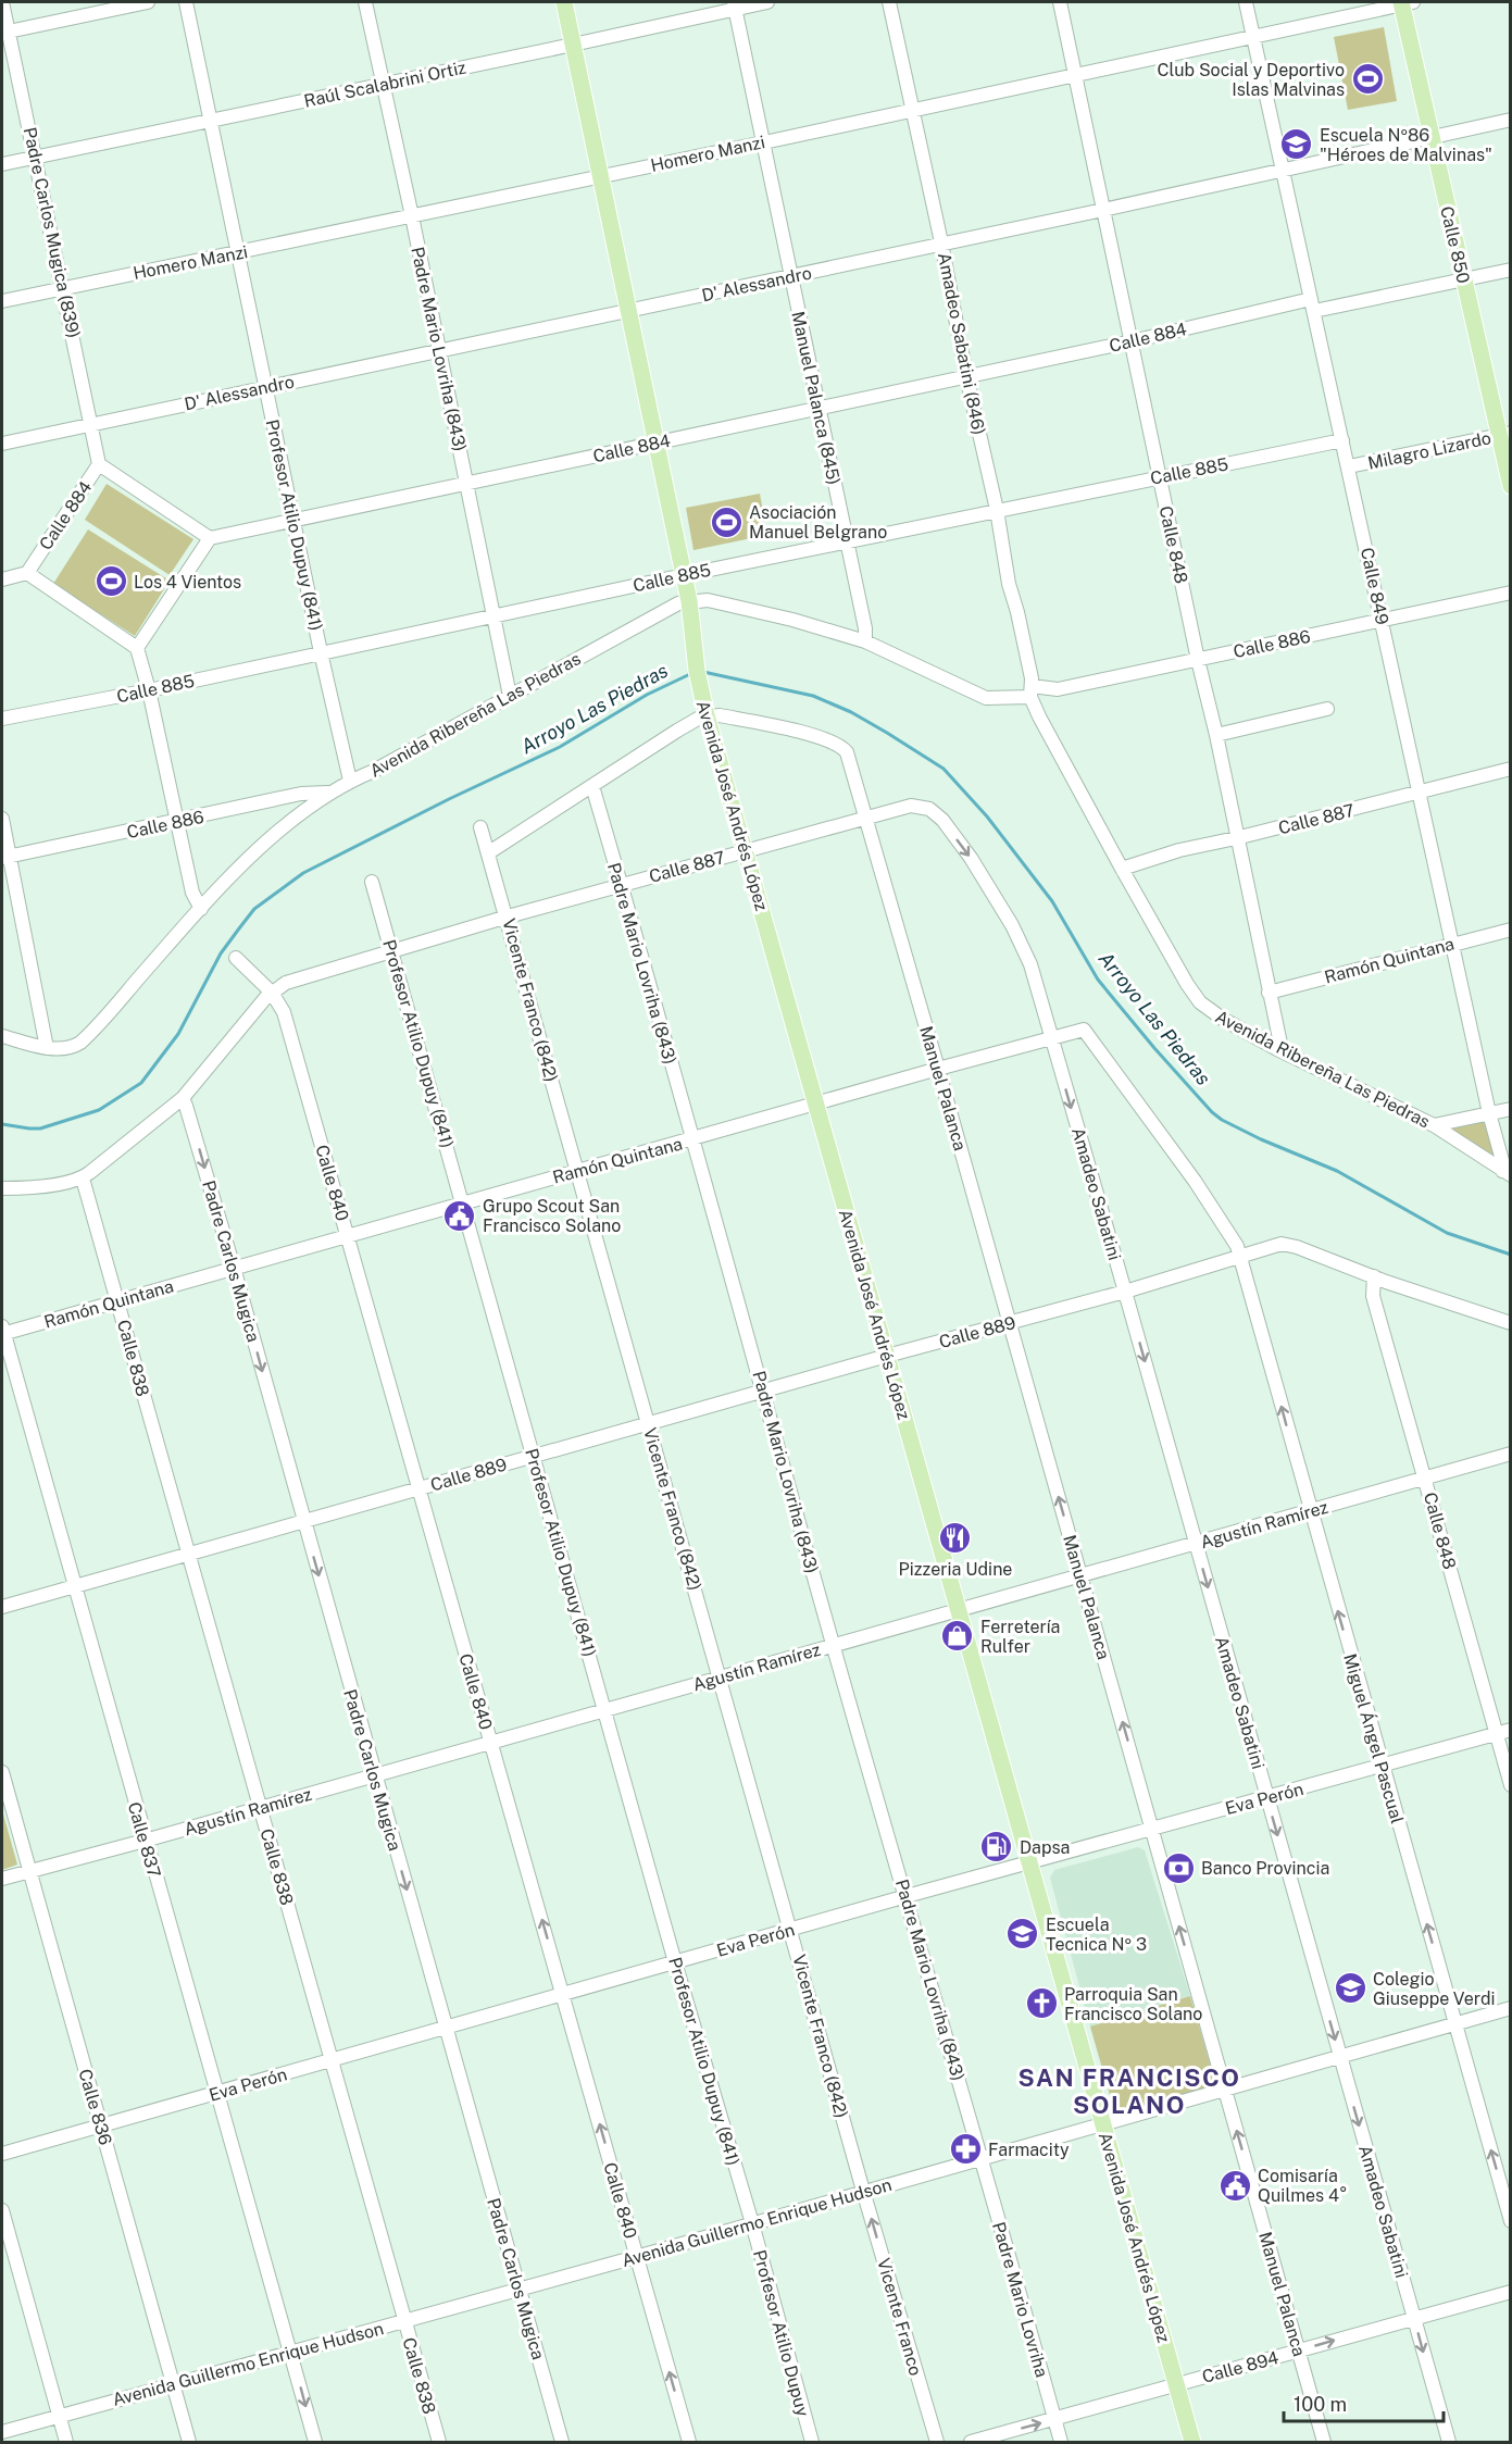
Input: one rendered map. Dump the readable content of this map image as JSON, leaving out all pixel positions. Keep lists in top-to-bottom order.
{
  "streets": {
    "main road": ["Calle 850", "Avenida José Andrés López"],
    "street": [
      "Raúl Scalabrini Ortiz",
      "Homero Manzi",
      "Padre Carlos Mugica (839)",
      "D' Alessandro",
      "Calle 884",
      "Amadeo Sabatini (846)",
      "Padre Mario Lovriha (843)",
      "Manuel Palanca (845)",
      "Milagro Lizardo",
      "Calle 885",
      "Profesor Atilio Dupuy (841)",
      "Calle 848",
      "Calle 849",
      "Calle 886",
      "Avenida Ribereña Las Piedras",
      "Calle 887",
      "Ramón Quintana",
      "Vicente Franco (842)",
      "Manuel Palanca",
      "Calle 840",
      "Amadeo Sabatini",
      "Padre Carlos Mugica",
      "Calle 889",
      "Calle 838",
      "Agustín Ramírez",
      "Miguel Ángel Pascual",
      "Eva Perón",
      "Calle 837",
      "Calle 836",
      "Avenida Guillermo Enrique Hudson",
      "Padre Mario Lovriha",
      "Vicente Franco",
      "Profesor Atilio Dupuy",
      "Calle 894"
    ]
  },
  "crossings": [
    ["Raúl Scalabrini Ortiz", "Padre Carlos Mugica (839)"],
    ["Raúl Scalabrini Ortiz", "Padre Mario Lovriha (843)"],
    ["Raúl Scalabrini Ortiz", "Manuel Palanca (845)"],
    ["Raúl Scalabrini Ortiz", "Profesor Atilio Dupuy (841)"],
    ["Raúl Scalabrini Ortiz", "Avenida José Andrés López"],
    ["Homero Manzi", "Padre Carlos Mugica (839)"],
    ["Homero Manzi", "Calle 850"],
    ["Homero Manzi", "Amadeo Sabatini (846)"],
    ["Homero Manzi", "Padre Mario Lovriha (843)"],
    ["Homero Manzi", "Manuel Palanca (845)"],
    ["Homero Manzi", "Profesor Atilio Dupuy (841)"],
    ["Homero Manzi", "Calle 848"],
    ["Homero Manzi", "Calle 849"],
    ["Homero Manzi", "Avenida José Andrés López"],
    ["Padre Carlos Mugica (839)", "D' Alessandro"],
    ["Padre Carlos Mugica (839)", "Calle 884"],
    ["Calle 850", "D' Alessandro"],
    ["Calle 850", "Calle 884"],
    ["Calle 850", "Milagro Lizardo"],
    ["D' Alessandro", "Amadeo Sabatini (846)"],
    ["D' Alessandro", "Padre Mario Lovriha (843)"],
    ["D' Alessandro", "Manuel Palanca (845)"],
    ["D' Alessandro", "Profesor Atilio Dupuy (841)"],
    ["D' Alessandro", "Calle 848"],
    ["D' Alessandro", "Calle 849"],
    ["D' Alessandro", "Avenida José Andrés López"],
    ["Calle 884", "Amadeo Sabatini (846)"],
    ["Calle 884", "Padre Mario Lovriha (843)"],
    ["Calle 884", "Manuel Palanca (845)"],
    ["Calle 884", "Profesor Atilio Dupuy (841)"],
    ["Calle 884", "Calle 848"],
    ["Calle 884", "Calle 849"],
    ["Calle 884", "Avenida José Andrés López"],
    ["Amadeo Sabatini (846)", "Calle 885"],
    ["Amadeo Sabatini (846)", "Calle 886"],
    ["Amadeo Sabatini (846)", "Avenida Ribereña Las Piedras"],
    ["Padre Mario Lovriha (843)", "Calle 885"],
    ["Padre Mario Lovriha (843)", "Avenida Ribereña Las Piedras"],
    ["Padre Mario Lovriha (843)", "Calle 887"],
    ["Padre Mario Lovriha (843)", "Ramón Quintana"],
    ["Padre Mario Lovriha (843)", "Calle 889"],
    ["Padre Mario Lovriha (843)", "Agustín Ramírez"],
    ["Padre Mario Lovriha (843)", "Eva Perón"],
    ["Padre Mario Lovriha (843)", "Avenida Guillermo Enrique Hudson"],
    ["Padre Mario Lovriha (843)", "Padre Mario Lovriha"],
    ["Manuel Palanca (845)", "Calle 885"],
    ["Manuel Palanca (845)", "Avenida Ribereña Las Piedras"],
    ["Milagro Lizardo", "Calle 849"],
    ["Calle 885", "Profesor Atilio Dupuy (841)"],
    ["Calle 885", "Calle 848"],
    ["Calle 885", "Calle 849"],
    ["Calle 885", "Avenida José Andrés López"],
    ["Profesor Atilio Dupuy (841)", "Avenida Ribereña Las Piedras"],
    ["Profesor Atilio Dupuy (841)", "Calle 887"],
    ["Profesor Atilio Dupuy (841)", "Ramón Quintana"],
    ["Profesor Atilio Dupuy (841)", "Calle 889"],
    ["Profesor Atilio Dupuy (841)", "Agustín Ramírez"],
    ["Profesor Atilio Dupuy (841)", "Eva Perón"],
    ["Profesor Atilio Dupuy (841)", "Avenida Guillermo Enrique Hudson"],
    ["Profesor Atilio Dupuy (841)", "Profesor Atilio Dupuy"],
    ["Calle 848", "Calle 886"],
    ["Calle 848", "Avenida Ribereña Las Piedras"],
    ["Calle 848", "Calle 887"],
    ["Calle 848", "Ramón Quintana"],
    ["Calle 848", "Calle 889"],
    ["Calle 848", "Agustín Ramírez"],
    ["Calle 848", "Eva Perón"],
    ["Calle 849", "Calle 886"],
    ["Calle 849", "Avenida Ribereña Las Piedras"],
    ["Calle 849", "Calle 887"],
    ["Calle 849", "Ramón Quintana"],
    ["Calle 886", "Avenida Ribereña Las Piedras"],
    ["Avenida Ribereña Las Piedras", "Avenida José Andrés López"],
    ["Avenida Ribereña Las Piedras", "Calle 887"],
    ["Avenida José Andrés López", "Calle 887"],
    ["Avenida José Andrés López", "Ramón Quintana"],
    ["Avenida José Andrés López", "Manuel Palanca"],
    ["Avenida José Andrés López", "Calle 889"],
    ["Avenida José Andrés López", "Agustín Ramírez"],
    ["Avenida José Andrés López", "Eva Perón"],
    ["Avenida José Andrés López", "Avenida Guillermo Enrique Hudson"],
    ["Avenida José Andrés López", "Calle 894"],
    ["Calle 887", "Ramón Quintana"],
    ["Calle 887", "Vicente Franco (842)"],
    ["Calle 887", "Manuel Palanca"],
    ["Calle 887", "Calle 840"],
    ["Calle 887", "Amadeo Sabatini"],
    ["Ramón Quintana", "Vicente Franco (842)"],
    ["Ramón Quintana", "Manuel Palanca"],
    ["Ramón Quintana", "Calle 840"],
    ["Ramón Quintana", "Amadeo Sabatini"],
    ["Ramón Quintana", "Padre Carlos Mugica"],
    ["Ramón Quintana", "Calle 889"],
    ["Ramón Quintana", "Calle 838"],
    ["Ramón Quintana", "Miguel Ángel Pascual"],
    ["Ramón Quintana", "Calle 837"],
    ["Vicente Franco (842)", "Calle 889"],
    ["Vicente Franco (842)", "Agustín Ramírez"],
    ["Vicente Franco (842)", "Eva Perón"],
    ["Vicente Franco (842)", "Avenida Guillermo Enrique Hudson"],
    ["Vicente Franco (842)", "Vicente Franco"],
    ["Manuel Palanca", "Calle 889"],
    ["Manuel Palanca", "Agustín Ramírez"],
    ["Manuel Palanca", "Eva Perón"],
    ["Manuel Palanca", "Avenida Guillermo Enrique Hudson"],
    ["Manuel Palanca", "Calle 894"],
    ["Calle 840", "Calle 889"],
    ["Calle 840", "Agustín Ramírez"],
    ["Calle 840", "Eva Perón"],
    ["Calle 840", "Avenida Guillermo Enrique Hudson"],
    ["Amadeo Sabatini", "Calle 889"],
    ["Amadeo Sabatini", "Agustín Ramírez"],
    ["Amadeo Sabatini", "Eva Perón"],
    ["Amadeo Sabatini", "Avenida Guillermo Enrique Hudson"],
    ["Amadeo Sabatini", "Calle 894"],
    ["Padre Carlos Mugica", "Calle 889"],
    ["Padre Carlos Mugica", "Agustín Ramírez"],
    ["Padre Carlos Mugica", "Eva Perón"],
    ["Padre Carlos Mugica", "Avenida Guillermo Enrique Hudson"],
    ["Calle 889", "Calle 838"],
    ["Calle 889", "Miguel Ángel Pascual"],
    ["Calle 889", "Calle 837"],
    ["Calle 838", "Agustín Ramírez"],
    ["Calle 838", "Eva Perón"],
    ["Calle 838", "Avenida Guillermo Enrique Hudson"],
    ["Agustín Ramírez", "Miguel Ángel Pascual"],
    ["Agustín Ramírez", "Calle 837"],
    ["Agustín Ramírez", "Calle 836"],
    ["Miguel Ángel Pascual", "Eva Perón"],
    ["Miguel Ángel Pascual", "Avenida Guillermo Enrique Hudson"],
    ["Eva Perón", "Calle 837"],
    ["Eva Perón", "Calle 836"],
    ["Calle 837", "Avenida Guillermo Enrique Hudson"],
    ["Calle 836", "Avenida Guillermo Enrique Hudson"],
    ["Avenida Guillermo Enrique Hudson", "Padre Mario Lovriha"],
    ["Avenida Guillermo Enrique Hudson", "Vicente Franco"],
    ["Avenida Guillermo Enrique Hudson", "Profesor Atilio Dupuy"],
    ["Padre Mario Lovriha", "Calle 894"]
  ],
  "one_way": [
    "Manuel Palanca",
    "Calle 840",
    "Amadeo Sabatini",
    "Padre Carlos Mugica",
    "Miguel Ángel Pascual",
    "Vicente Franco",
    "Calle 894"
  ],
  "districts": ["SAN FRANCISCO SOLANO"],
  "water": ["Arroyo Las Piedras"],
  "places": {
    "sports": ["Club Social y Deportivo Islas Malvinas", "Asociación Manuel Belgrano", "Los 4 Vientos"],
    "school or university": ["Escuela Nº86 \"Héroes de Malvinas\"", "Escuela Tecnica Nº 3", "Colegio Giuseppe Verdi"],
    "public building": ["Grupo Scout San Francisco Solano", "Comisaría Quilmes 4°"],
    "restaurant": ["Pizzeria Udine"],
    "shop": ["Ferretería Rulfer"],
    "fuel station": ["Dapsa"],
    "bank": ["Banco Provincia"],
    "church": ["Parroquia San Francisco Solano"],
    "pharmacy": ["Farmacity"]
  },
  "scale_bar": "100 m"
}
